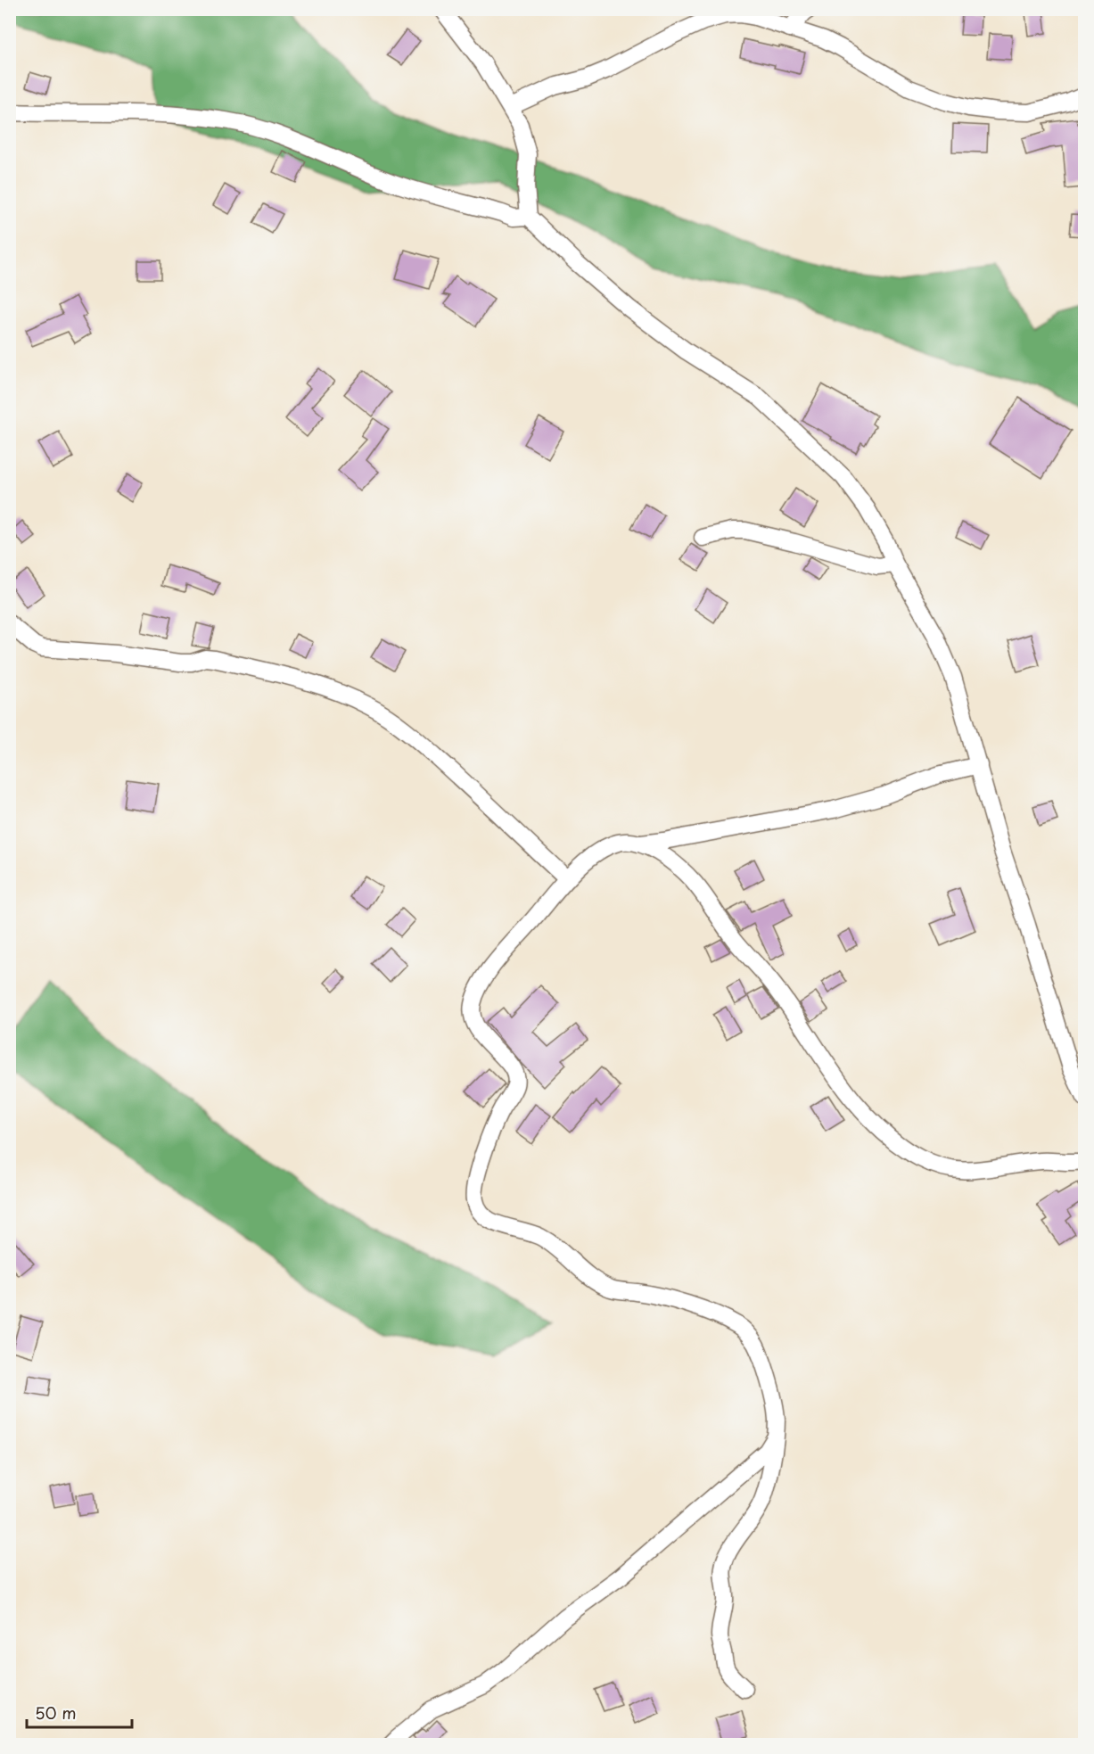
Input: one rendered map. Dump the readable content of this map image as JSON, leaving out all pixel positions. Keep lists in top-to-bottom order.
{
  "scale_bar": "50 m"
}
